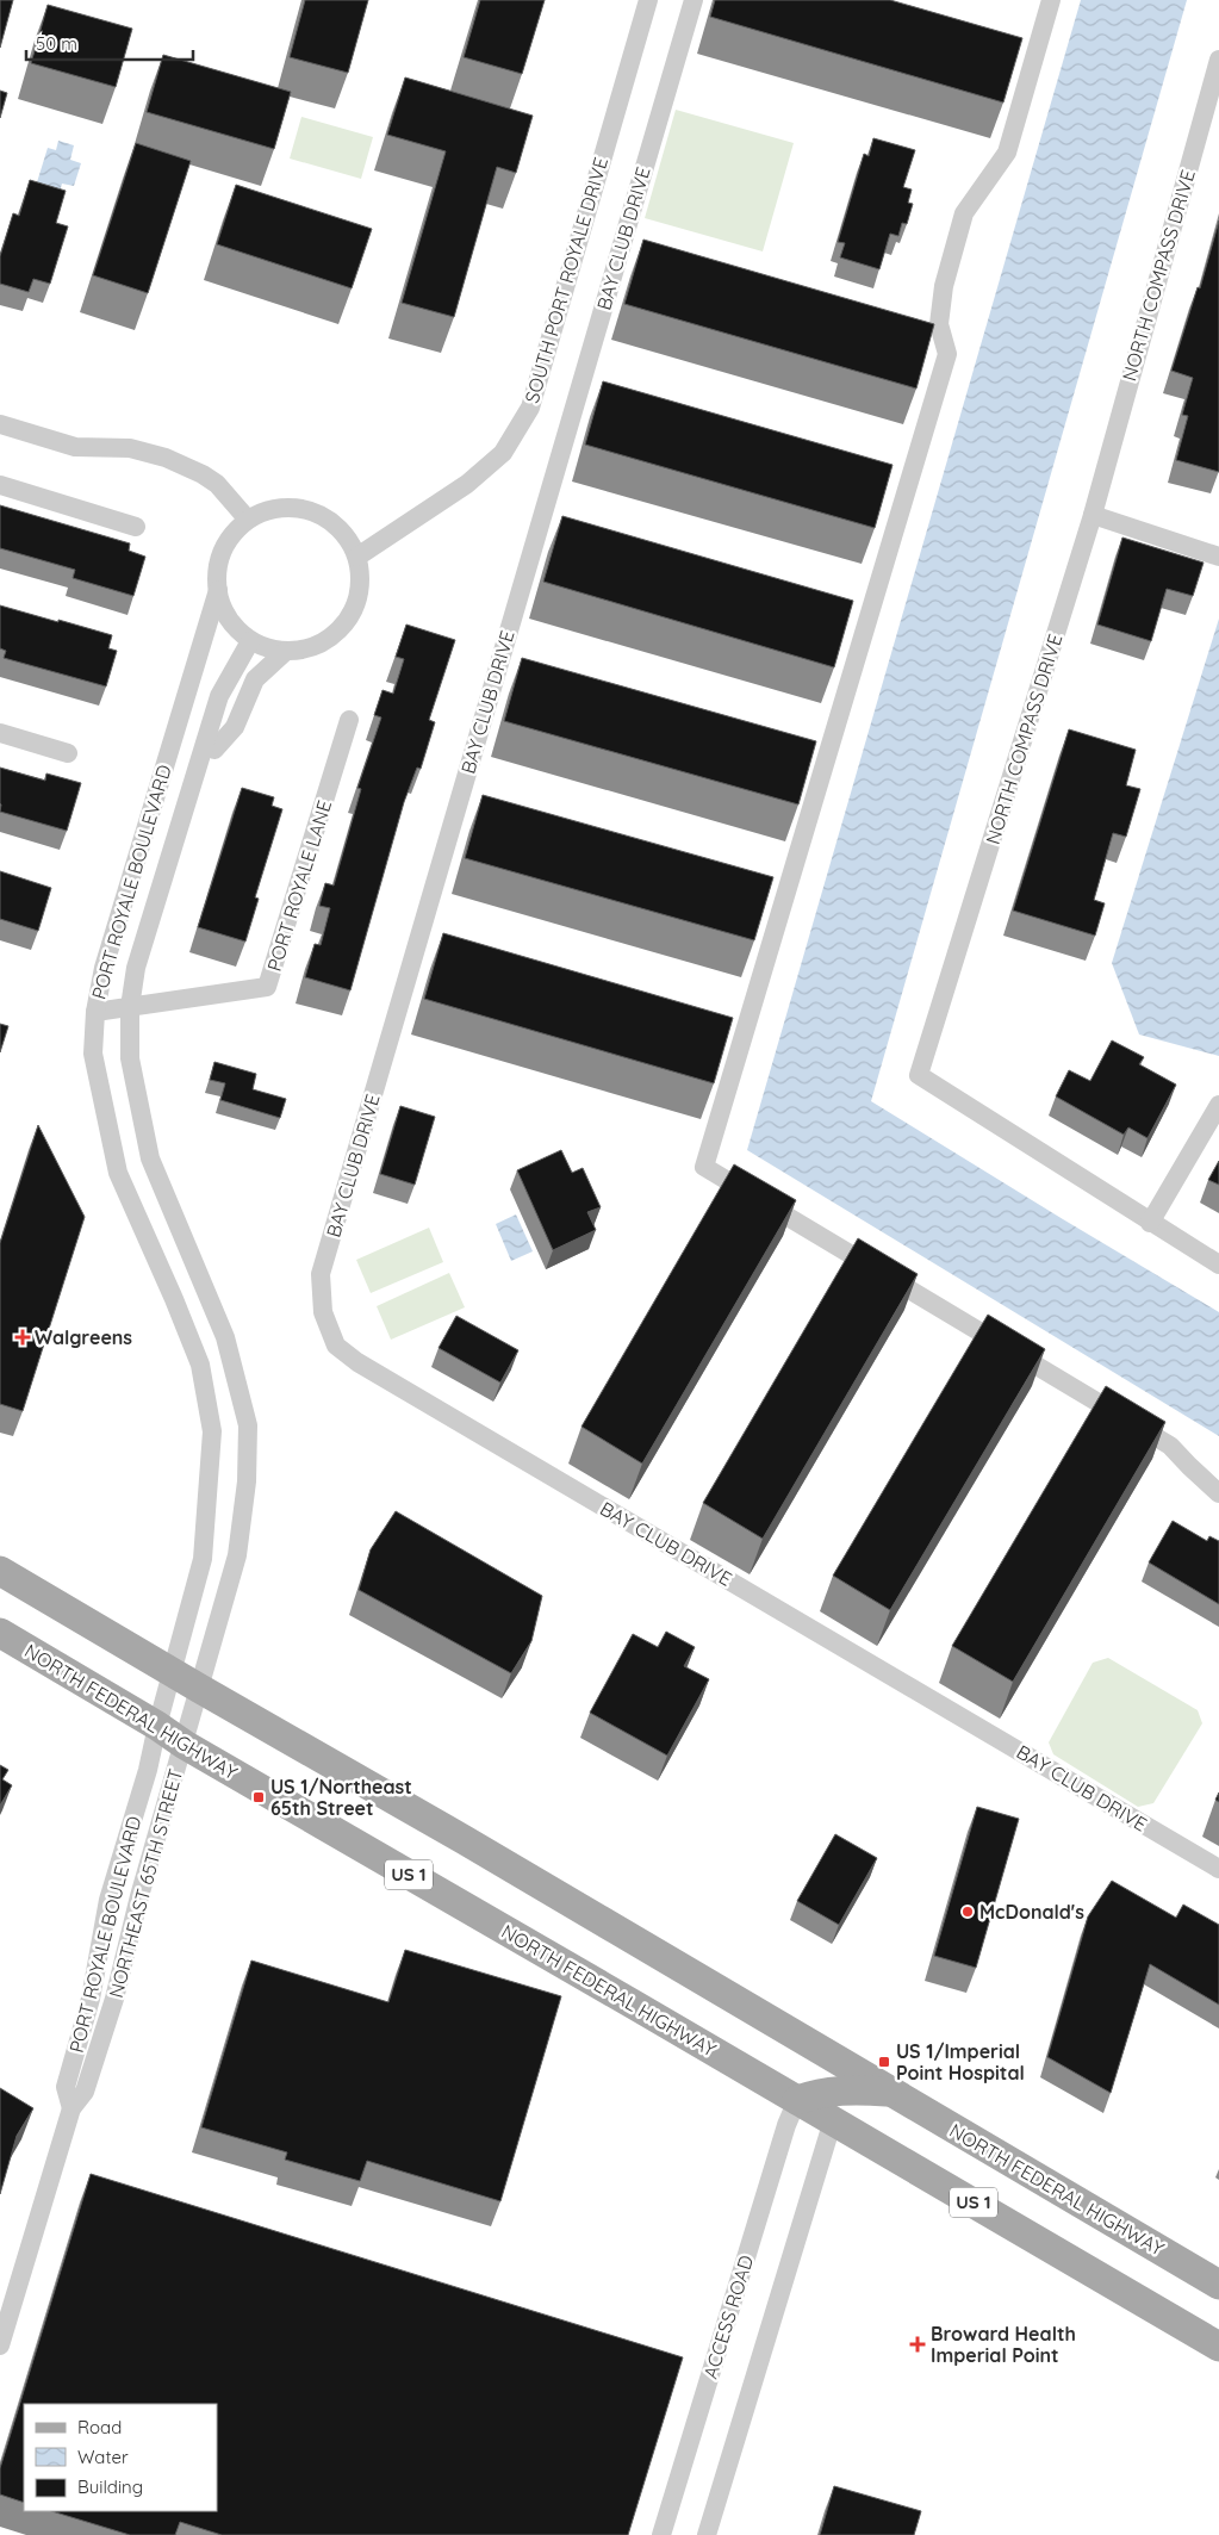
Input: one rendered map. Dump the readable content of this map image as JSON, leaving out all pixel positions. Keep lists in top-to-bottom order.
{
  "streets": {
    "main road": ["NORTH FEDERAL HIGHWAY", "US 1"],
    "street": [
      "BAY CLUB DRIVE",
      "NORTH COMPASS DRIVE",
      "SOUTH PORT ROYALE DRIVE",
      "PORT ROYALE BOULEVARD",
      "PORT ROYALE LANE",
      "NORTHEAST 65TH STREET",
      "ACCESS ROAD"
    ]
  },
  "crossings": [
    ["SOUTH PORT ROYALE DRIVE", "PORT ROYALE BOULEVARD"],
    ["PORT ROYALE BOULEVARD", "PORT ROYALE LANE"],
    ["PORT ROYALE BOULEVARD", "NORTH FEDERAL HIGHWAY"],
    ["PORT ROYALE BOULEVARD", "NORTHEAST 65TH STREET"],
    ["NORTH FEDERAL HIGHWAY", "NORTHEAST 65TH STREET"],
    ["NORTH FEDERAL HIGHWAY", "ACCESS ROAD"]
  ],
  "places": {
    "health": ["Walgreens", "Broward Health Imperial Point"],
    "transit": ["US 1/Northeast 65th Street", "US 1/Imperial Point Hospital"],
    "other": ["McDonald's"]
  },
  "legend": ["Road", "Water", "Building"],
  "scale_bar": "50 m"
}
